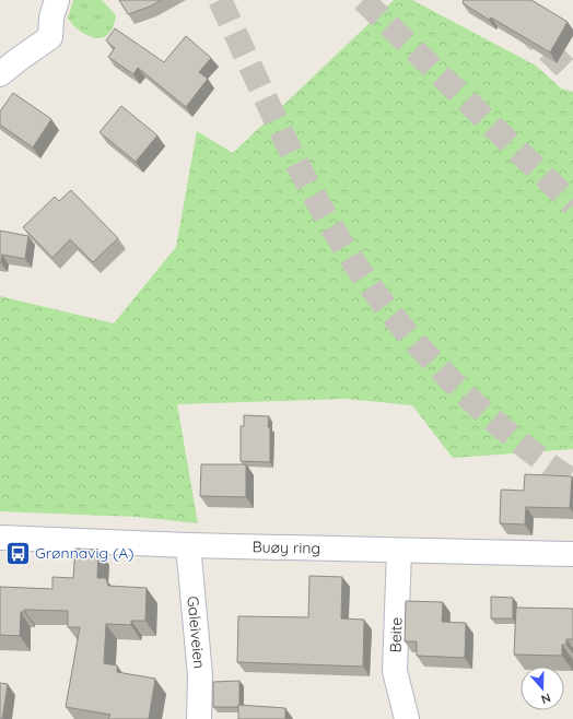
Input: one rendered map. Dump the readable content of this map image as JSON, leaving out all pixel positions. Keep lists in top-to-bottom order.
{
  "streets": {
    "street": ["Buøy ring", "Galeiveien", "Beite"]
  },
  "crossings": [
    ["Buøy ring", "Galeiveien"],
    ["Buøy ring", "Beite"]
  ],
  "places": {
    "bus stop": ["Grønnavig (A)"]
  },
  "north": "bottom"
}
